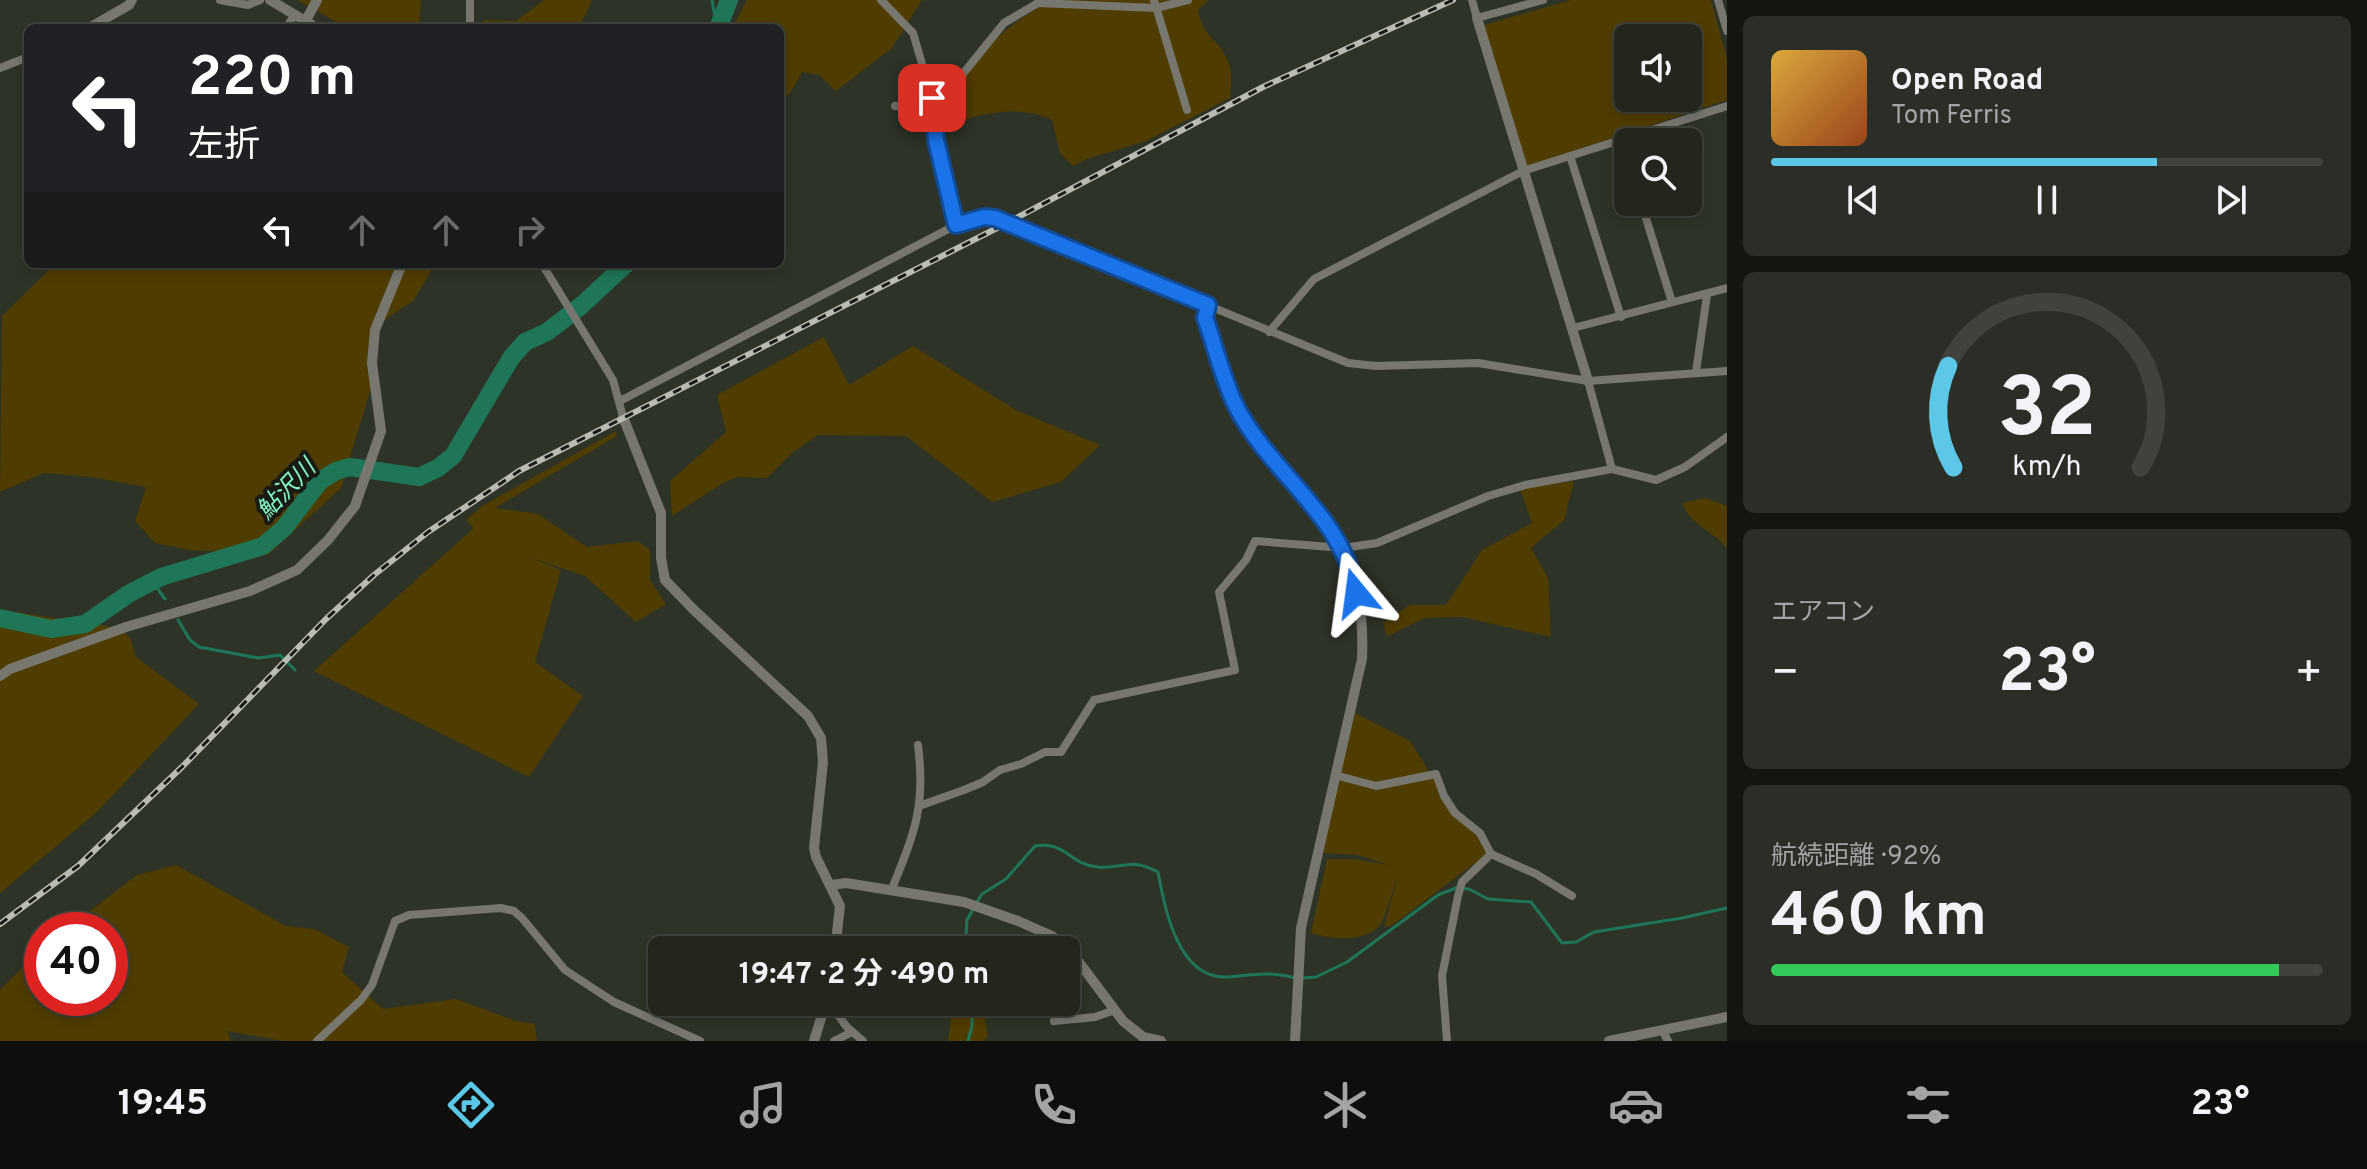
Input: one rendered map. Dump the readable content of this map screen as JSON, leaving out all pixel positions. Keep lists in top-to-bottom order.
{
  "water": ["鮎沢川"],
  "page": {
    "turn": ["220 m", "左折"],
    "song": ["Open Road", "Tom Ferris"],
    "tile": [
      "エアコン",
      ["航続距離 · 92%", "460 km"]
    ],
    "heat": ["−", "23°", "+"],
    "limit": "40",
    "trip": "19:47 · 2 分 · 490 m",
    "tabs": ["19:45", "23°"],
    "gauge": ["32", "km/h"]
  }
}
